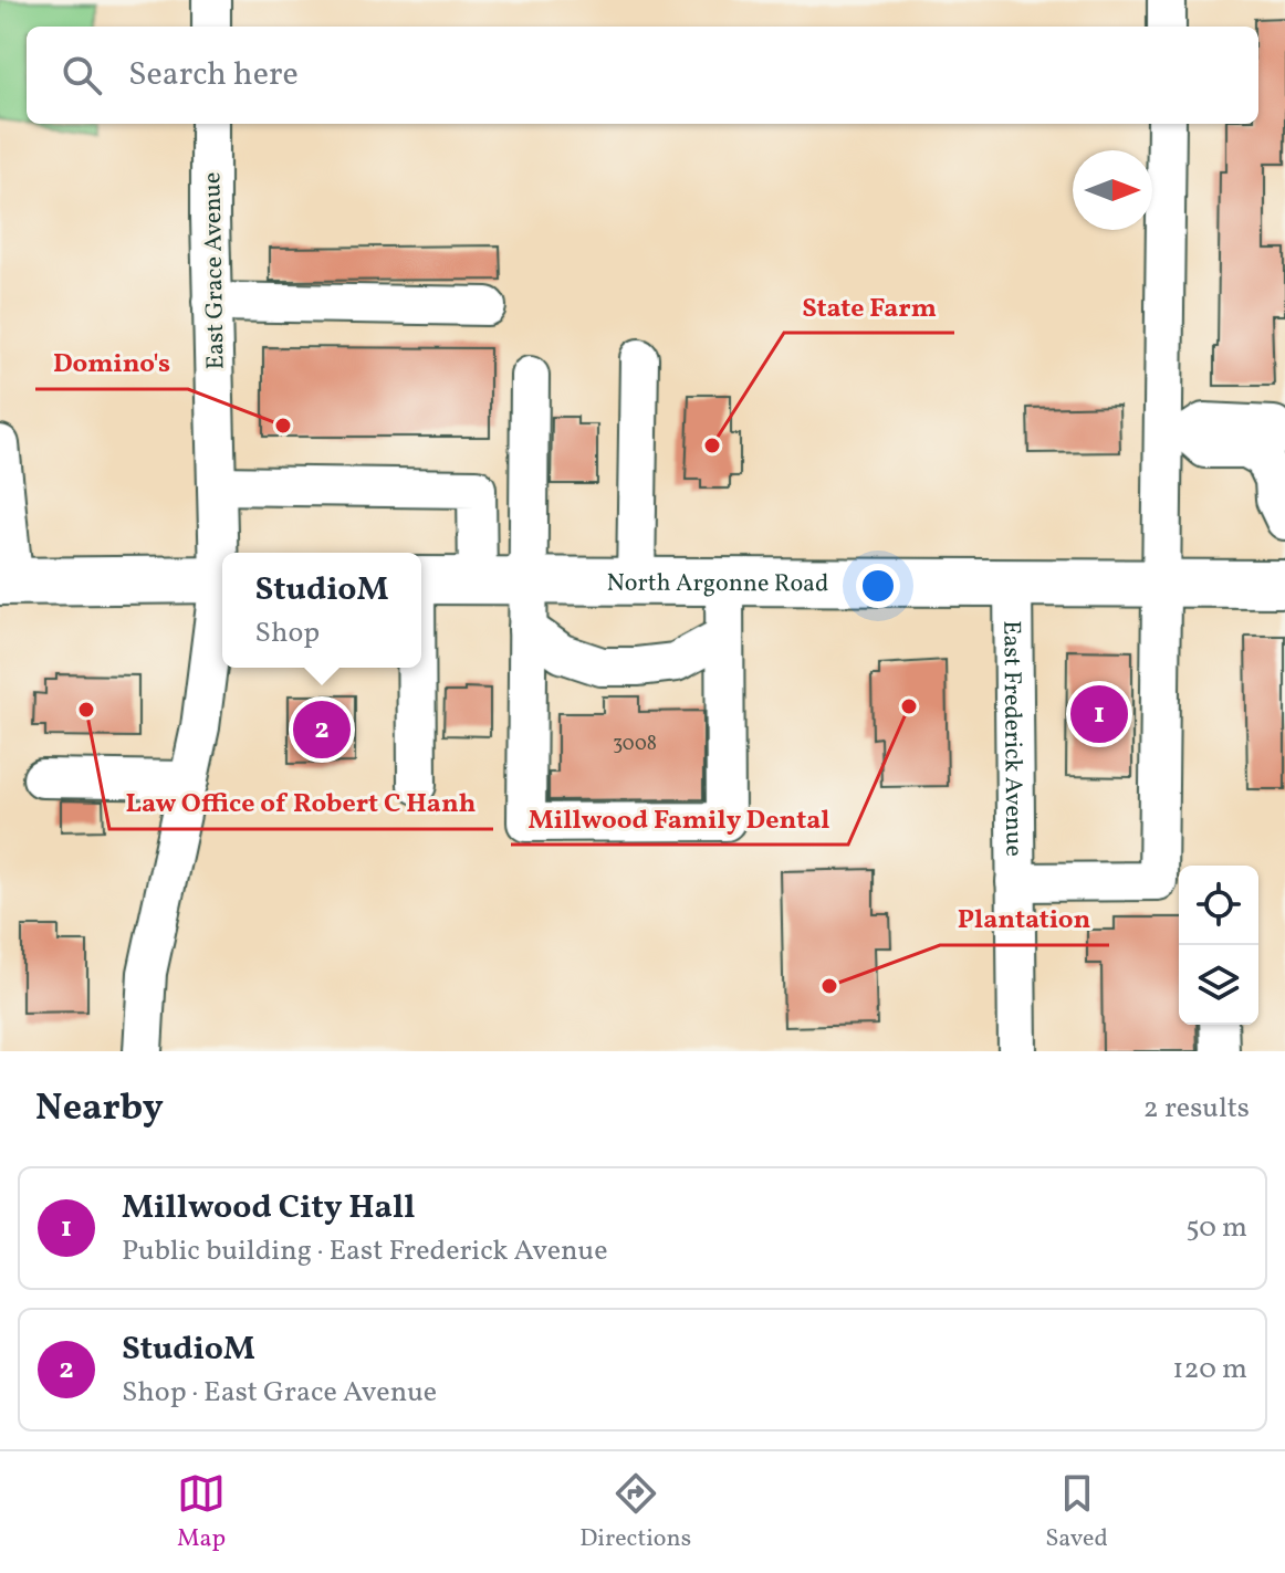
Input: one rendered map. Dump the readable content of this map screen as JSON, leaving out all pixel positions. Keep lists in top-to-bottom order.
{
  "streets": {
    "main road": ["North Argonne Road"],
    "street": ["East Grace Avenue", "East Frederick Avenue"]
  },
  "crossings": [
    ["North Argonne Road", "East Frederick Avenue"]
  ],
  "places": [
    "Domino's",
    "State Farm",
    "Millwood Family Dental",
    "Law Office of Robert C Hanh",
    "Plantation"
  ],
  "house_numbers": ["3008"],
  "north": "right",
  "page": {
    "search": "Search here",
    "popup": ["StudioM", "Shop"],
    "pins": ["1", "2"],
    "heading": ["Nearby", "2 results"],
    "list": [
      {
        "mark": "1",
        "name": "Millwood City Hall",
        "note": "Public building · East Frederick Avenue",
        "value": "50 m"
      },
      {
        "mark": "2",
        "name": "StudioM",
        "note": "Shop · East Grace Avenue",
        "value": "120 m"
      }
    ],
    "nav": ["Map", "Directions", "Saved"]
  }
}
